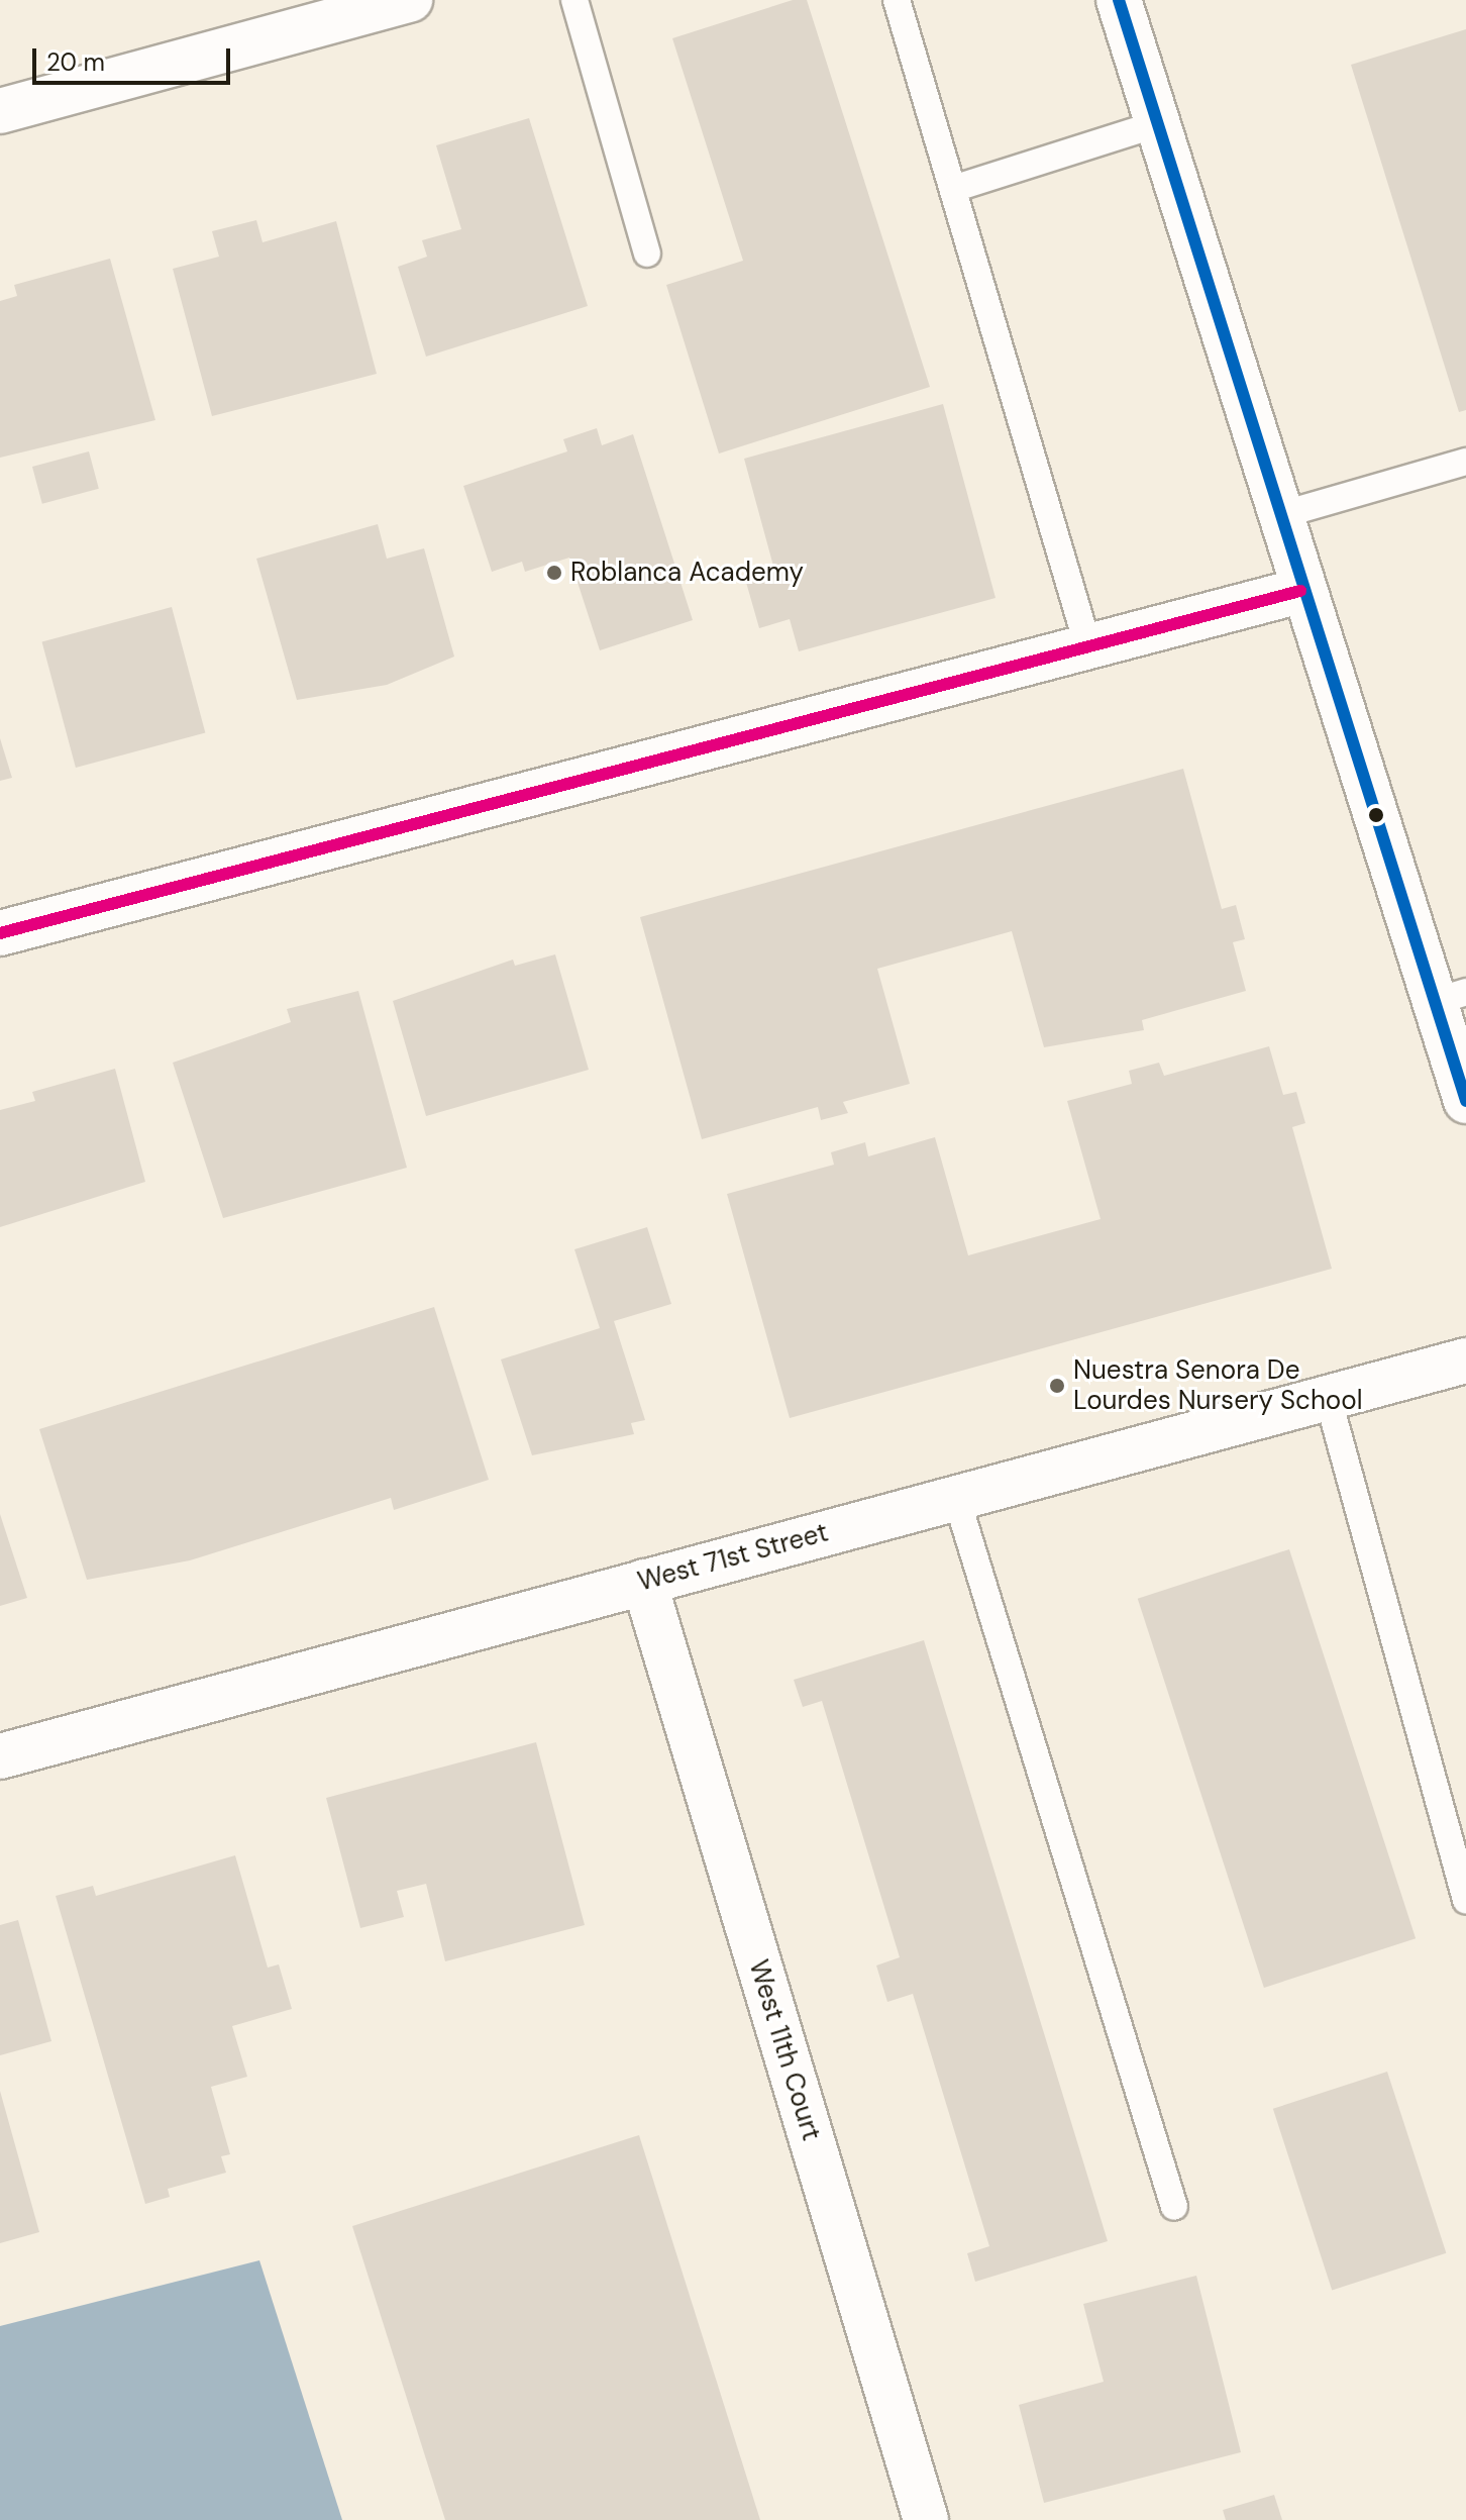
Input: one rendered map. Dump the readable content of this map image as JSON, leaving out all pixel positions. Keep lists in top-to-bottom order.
{
  "streets": {
    "street": ["West 71st Street", "West 11th Court"]
  },
  "crossings": [
    ["West 71st Street", "West 11th Court"]
  ],
  "places": ["Roblanca Academy", "Nuestra Senora De Lourdes Nursery School"],
  "scale_bar": "20 m"
}
